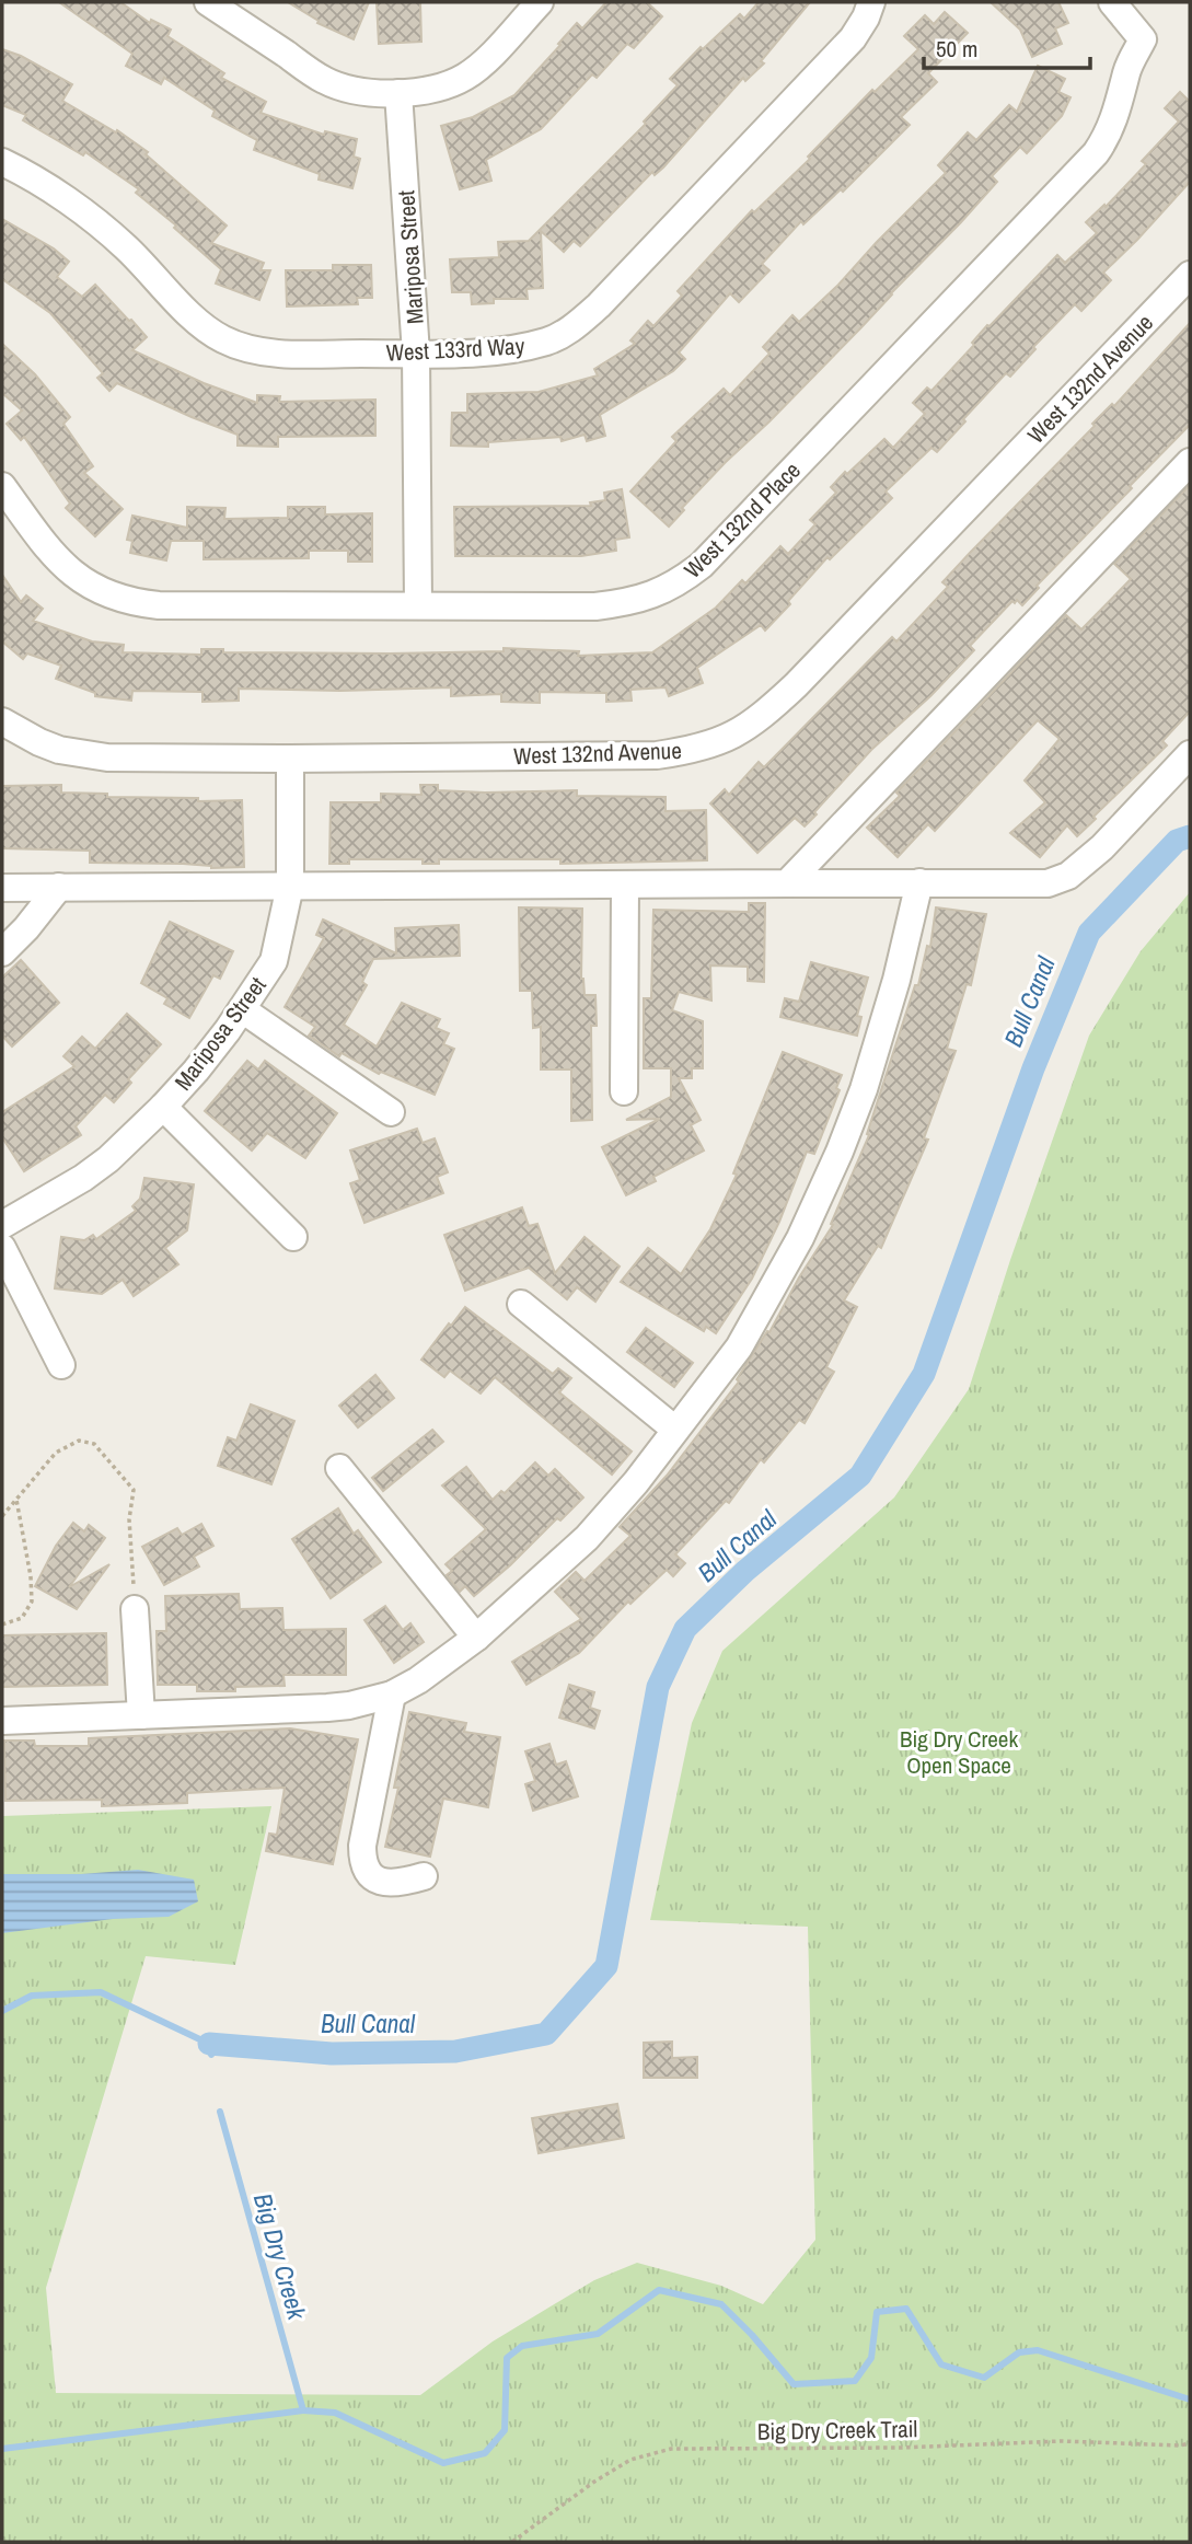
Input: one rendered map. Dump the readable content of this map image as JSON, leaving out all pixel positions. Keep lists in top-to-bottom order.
{
  "streets": {
    "street": [
      "Mariposa Street",
      "West 133rd Way",
      "West 132nd Avenue",
      "West 132nd Place"
    ],
    "path": ["Big Dry Creek Trail"]
  },
  "crossings": [
    ["Mariposa Street", "West 133rd Way"],
    ["Mariposa Street", "West 132nd Avenue"],
    ["Mariposa Street", "West 132nd Place"]
  ],
  "water": ["Bull Canal", "Big Dry Creek"],
  "parks": ["Big Dry Creek Open Space"],
  "scale_bar": "50 m"
}
